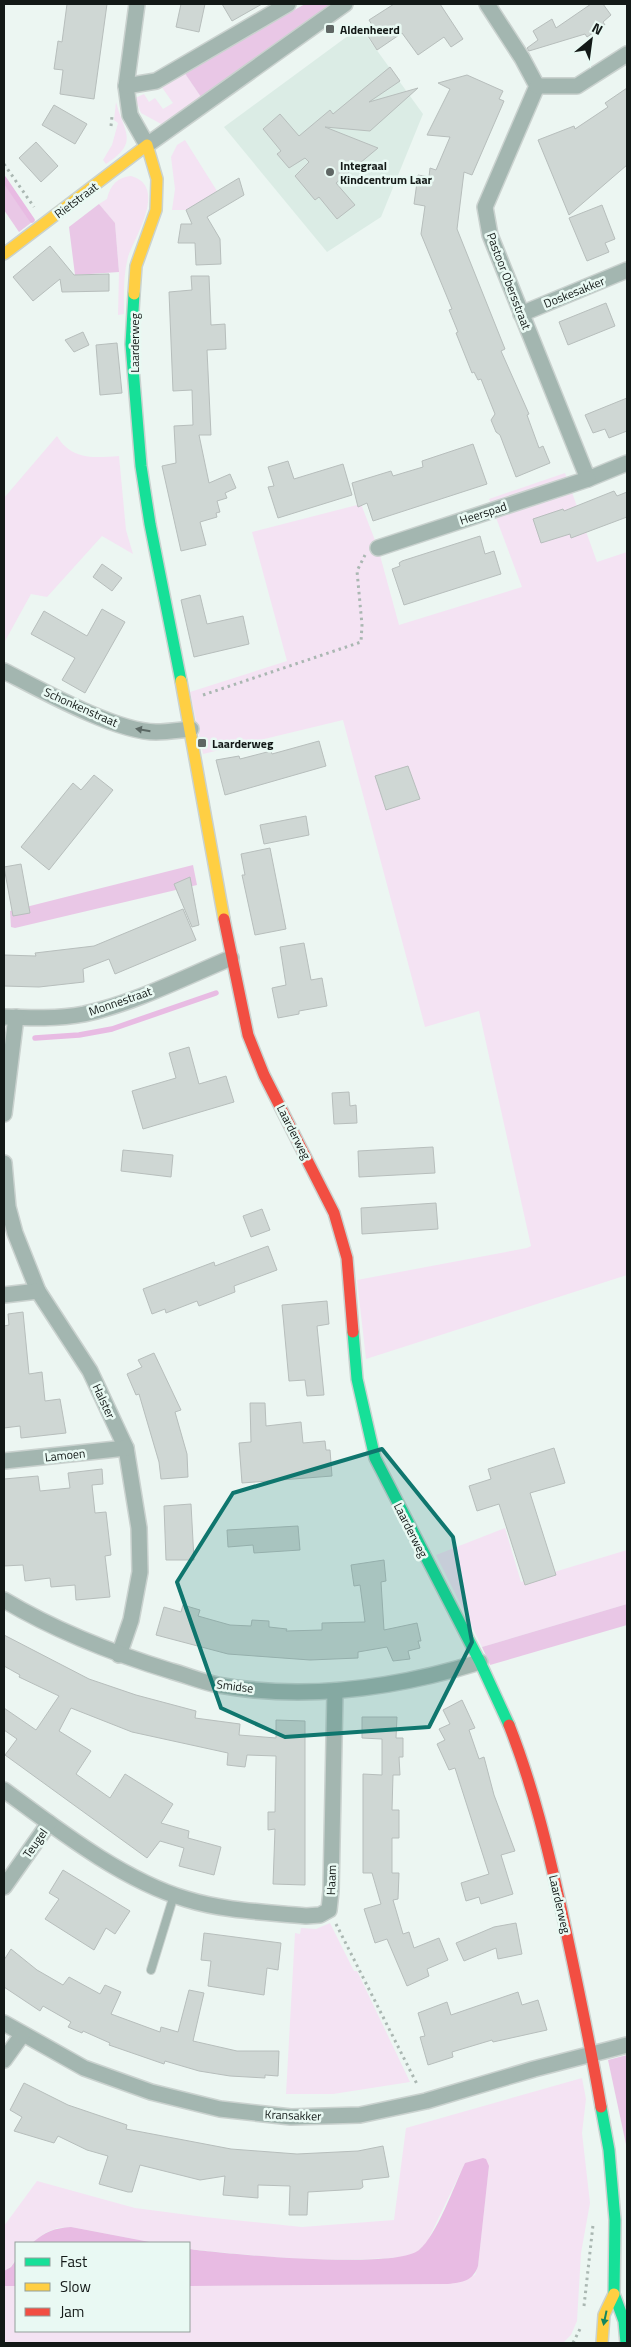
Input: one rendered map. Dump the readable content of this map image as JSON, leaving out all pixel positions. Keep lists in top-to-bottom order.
{
  "streets": {
    "street": [
      "Rietstraat",
      "Pastoor Obersstraat",
      "Doskesakker",
      "Laarderweg",
      "Heerspad",
      "Schonkenstraat",
      "Monnestraat",
      "Halster",
      "Lamoen",
      "Smidse",
      "Teugel",
      "Haam",
      "Kransakker"
    ]
  },
  "crossings": [
    ["Rietstraat", "Laarderweg"],
    ["Pastoor Obersstraat", "Doskesakker"],
    ["Pastoor Obersstraat", "Heerspad"],
    ["Laarderweg", "Schonkenstraat"],
    ["Laarderweg", "Monnestraat"],
    ["Laarderweg", "Smidse"],
    ["Laarderweg", "Kransakker"],
    ["Halster", "Lamoen"],
    ["Halster", "Smidse"],
    ["Smidse", "Haam"],
    ["Teugel", "Haam"]
  ],
  "one_way": ["Schonkenstraat"],
  "places": {
    "transit": ["Aldenheerd", "Laarderweg"],
    "other": ["Integraal Kindcentrum Laar"]
  },
  "legend": ["Fast", "Slow", "Jam"],
  "north": "top right"
}
